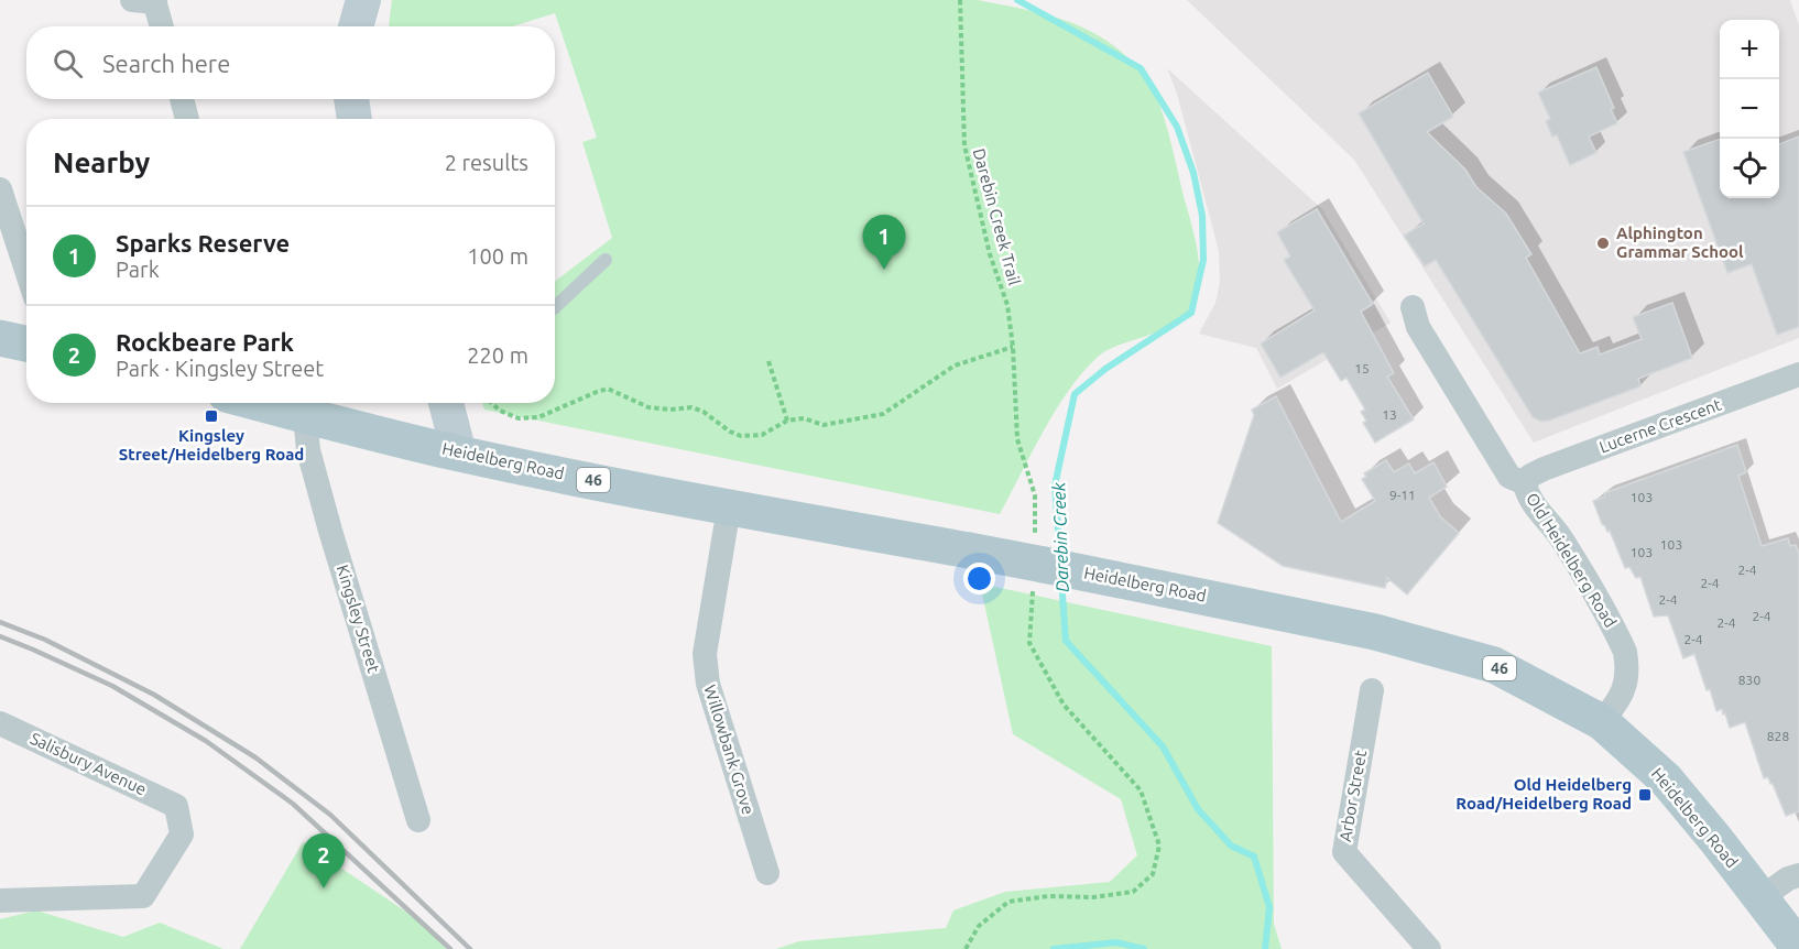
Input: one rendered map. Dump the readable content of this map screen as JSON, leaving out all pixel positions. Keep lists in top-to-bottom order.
{
  "streets": {
    "main road": ["Heidelberg Road", "46"],
    "street": [
      "Lucerne Crescent",
      "Old Heidelberg Road",
      "Kingsley Street",
      "Willowbank Grove",
      "Salisbury Avenue",
      "Arbor Street"
    ],
    "path": ["Darebin Creek Trail"]
  },
  "crossings": [
    ["Lucerne Crescent", "Old Heidelberg Road"],
    ["Heidelberg Road", "Old Heidelberg Road"],
    ["Heidelberg Road", "Kingsley Street"],
    ["Heidelberg Road", "Willowbank Grove"]
  ],
  "water": ["Darebin Creek"],
  "places": {
    "other": ["Alphington Grammar School"],
    "transit": ["Kingsley Street/Heidelberg Road", "Old Heidelberg Road/Heidelberg Road"]
  },
  "house_numbers": [
    "15",
    "13",
    "9-11",
    "103",
    "103",
    "103",
    "2-4",
    "2-4",
    "2-4",
    "2-4",
    "2-4",
    "2-4",
    "830",
    "828"
  ],
  "page": {
    "map_buttons": ["+", "−"],
    "search": "Search here",
    "heading": ["Nearby", "2 results"],
    "list": [
      {
        "mark": "1",
        "name": "Sparks Reserve",
        "note": "Park",
        "value": "100 m"
      },
      {
        "mark": "2",
        "name": "Rockbeare Park",
        "note": "Park · Kingsley Street",
        "value": "220 m"
      }
    ],
    "pins": ["1", "2"]
  }
}
